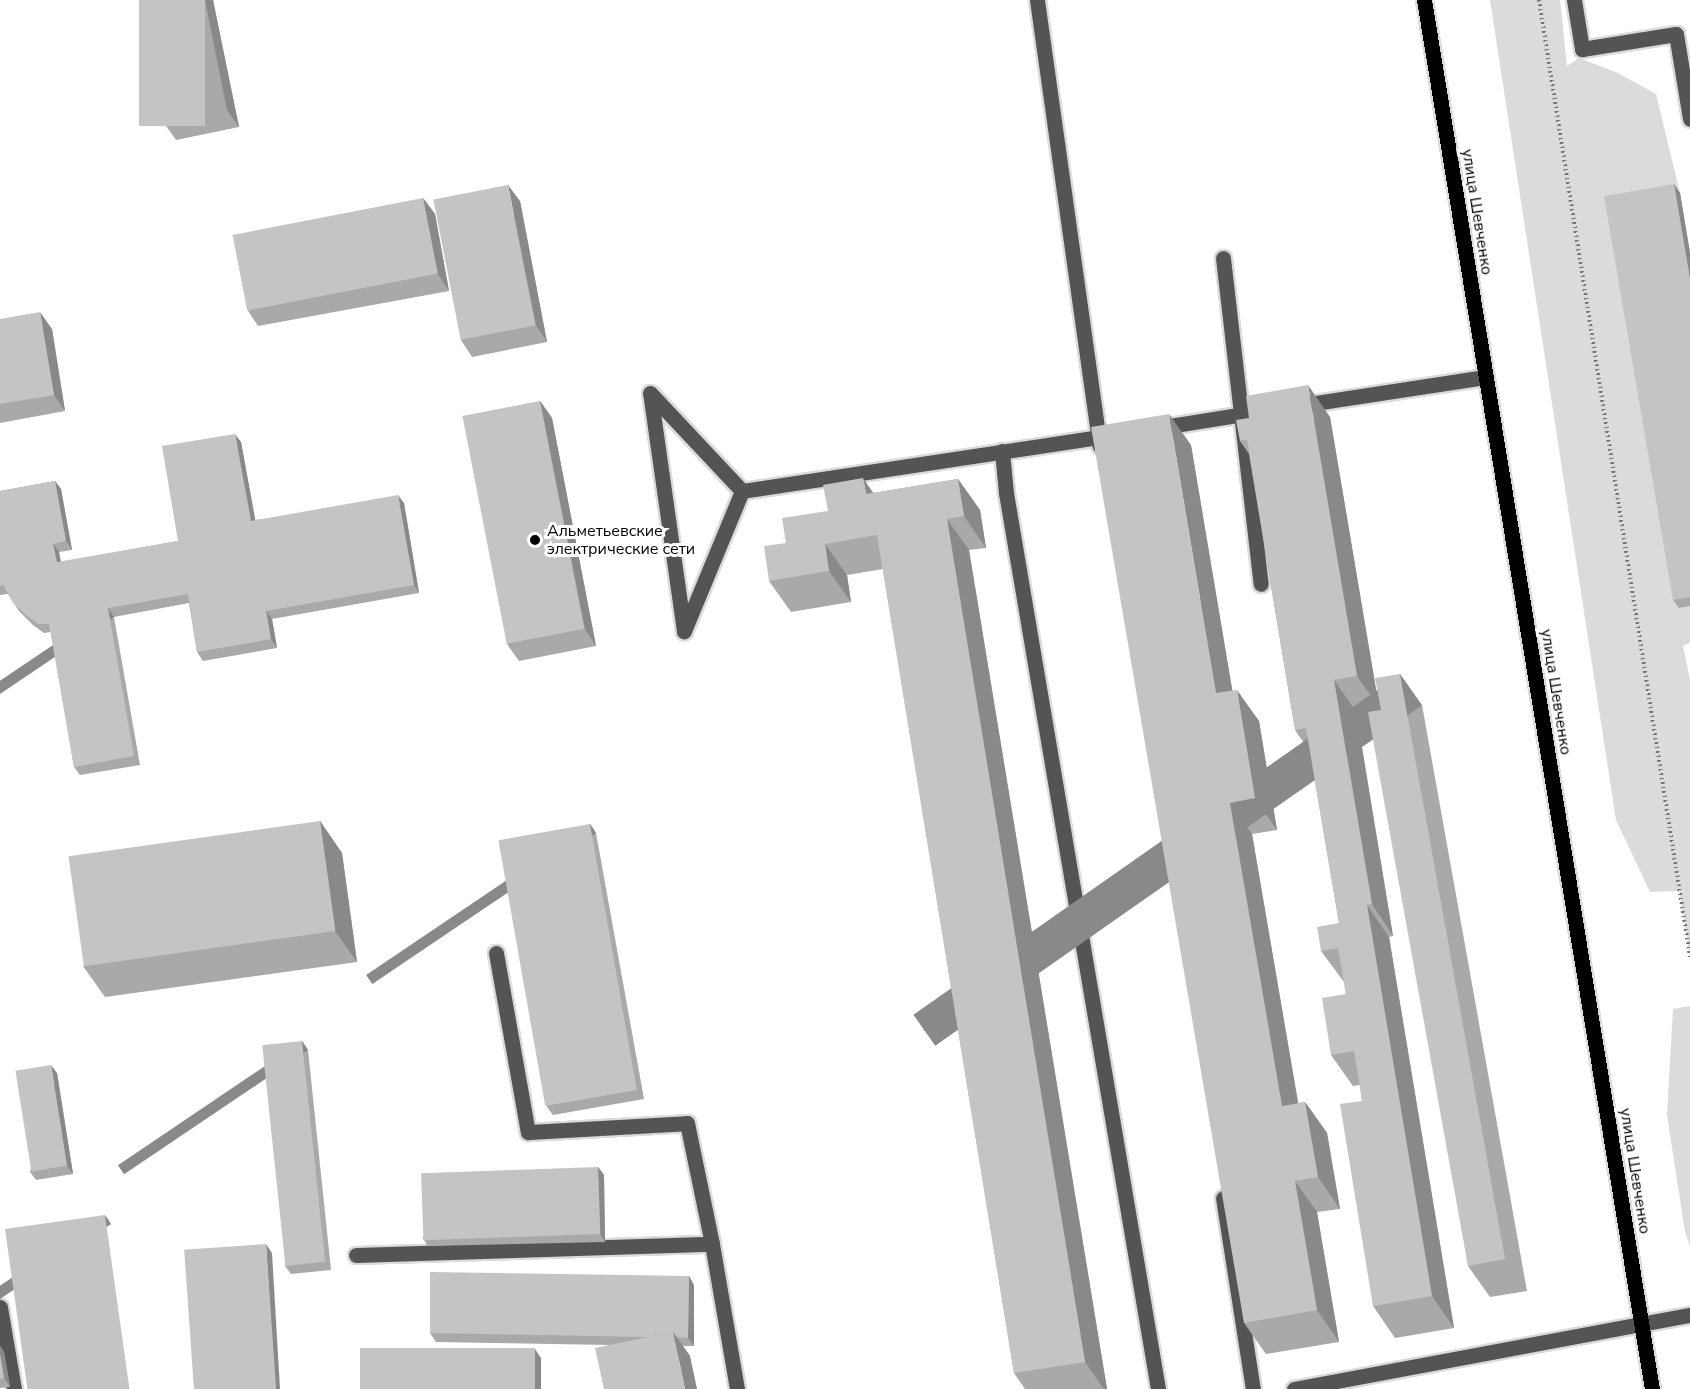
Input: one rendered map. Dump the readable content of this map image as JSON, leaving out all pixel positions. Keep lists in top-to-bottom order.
{
  "streets": {
    "main road": ["улица Шевченко"]
  },
  "places": ["Альметьевские электрические сети"]
}
